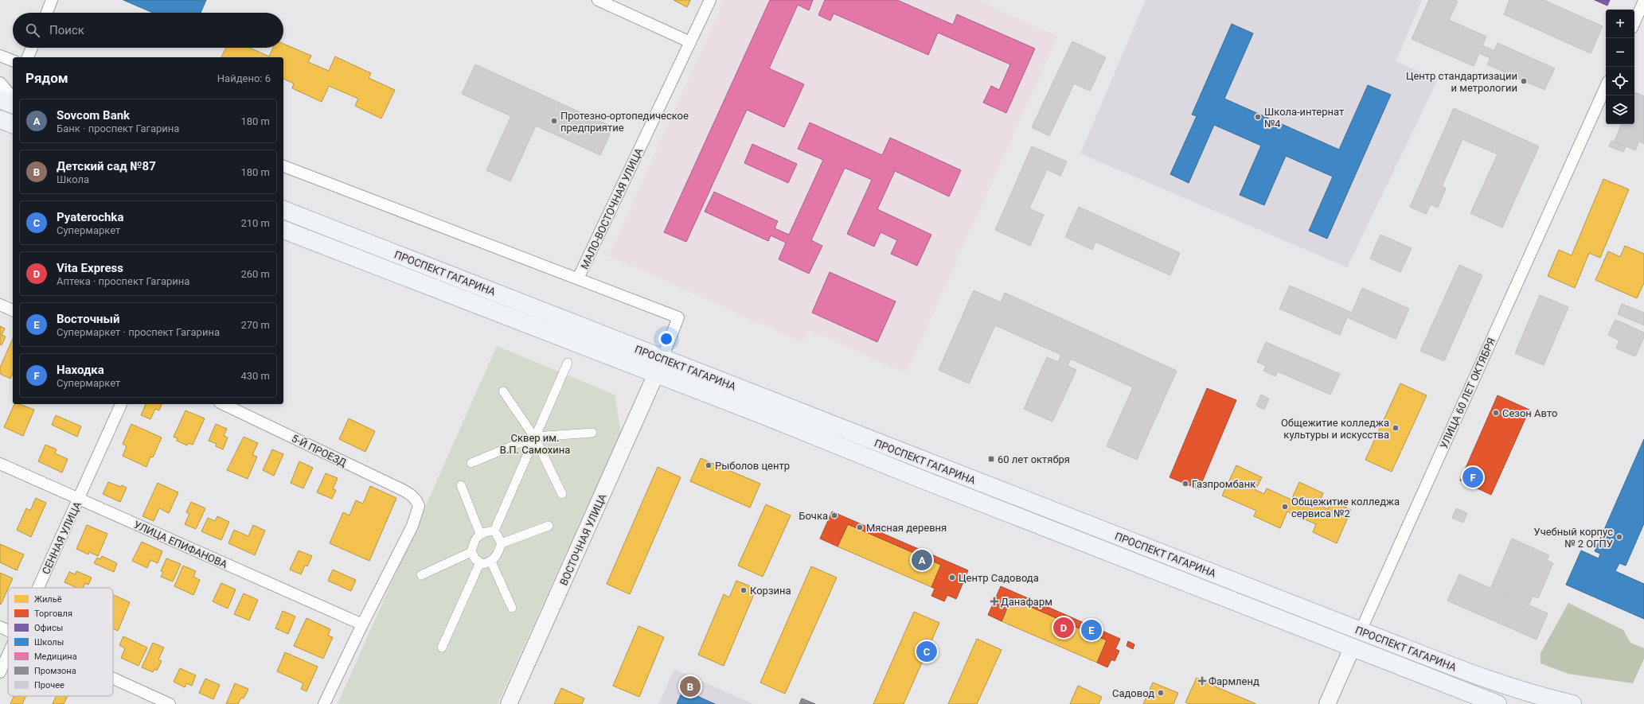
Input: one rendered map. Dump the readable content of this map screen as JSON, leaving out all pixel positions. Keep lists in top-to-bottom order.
{
  "streets": {
    "main road": ["ПРОСПЕКТ ГАГАРИНА", "УЛИЦА 60 ЛЕТ ОКТЯБРЯ", "ВОСТОЧНАЯ УЛИЦА"],
    "street": [
      "МАЛО-ВОСТОЧНАЯ УЛИЦА",
      "5-Й ПРОЕЗД",
      "СЕННАЯ УЛИЦА",
      "УЛИЦА ЕПИФАНОВА"
    ]
  },
  "crossings": [
    ["ПРОСПЕКТ ГАГАРИНА", "УЛИЦА 60 ЛЕТ ОКТЯБРЯ"],
    ["ПРОСПЕКТ ГАГАРИНА", "ВОСТОЧНАЯ УЛИЦА"],
    ["5-Й ПРОЕЗД", "УЛИЦА ЕПИФАНОВА"],
    ["СЕННАЯ УЛИЦА", "УЛИЦА ЕПИФАНОВА"]
  ],
  "parks": ["Сквер им. В.П. Самохина"],
  "places": {
    "other": [
      "Центр стандартизации и метрологии",
      "Школа-интернат №4",
      "Протезно-ортопедическое предприятие",
      "Сезон Авто",
      "Общежитие колледжа культуры и искусства",
      "Рыболов центр",
      "Газпромбанк",
      "Общежитие колледжа сервиса №2",
      "Бочка",
      "Мясная деревня",
      "Учебный корпус № 2 ОГПУ",
      "Центр Садовода",
      "Корзина",
      "Садовод"
    ],
    "transit": ["60 лет октября"],
    "health": ["Данафарм", "Фармленд"]
  },
  "legend": [
    "Жильё",
    "Торговля",
    "Офисы",
    "Школы",
    "Медицина",
    "Промзона",
    "Прочее"
  ],
  "page": {
    "map_buttons": ["+", "−"],
    "search": "Поиск",
    "heading": ["Рядом", "Найдено: 6"],
    "list": [
      {
        "mark": "A",
        "name": "Sovcom Bank",
        "note": "Банк · проспект Гагарина",
        "value": "180 m"
      },
      {
        "mark": "B",
        "name": "Детский сад №87",
        "note": "Школа",
        "value": "180 m"
      },
      {
        "mark": "C",
        "name": "Pyaterochka",
        "note": "Супермаркет",
        "value": "210 m"
      },
      {
        "mark": "D",
        "name": "Vita Express",
        "note": "Аптека · проспект Гагарина",
        "value": "260 m"
      },
      {
        "mark": "E",
        "name": "Восточный",
        "note": "Супермаркет · проспект Гагарина",
        "value": "270 m"
      },
      {
        "mark": "F",
        "name": "Находка",
        "note": "Супермаркет",
        "value": "430 m"
      }
    ],
    "pins": [
      "F",
      "A",
      "D",
      "E",
      "C",
      "B"
    ]
  }
}
